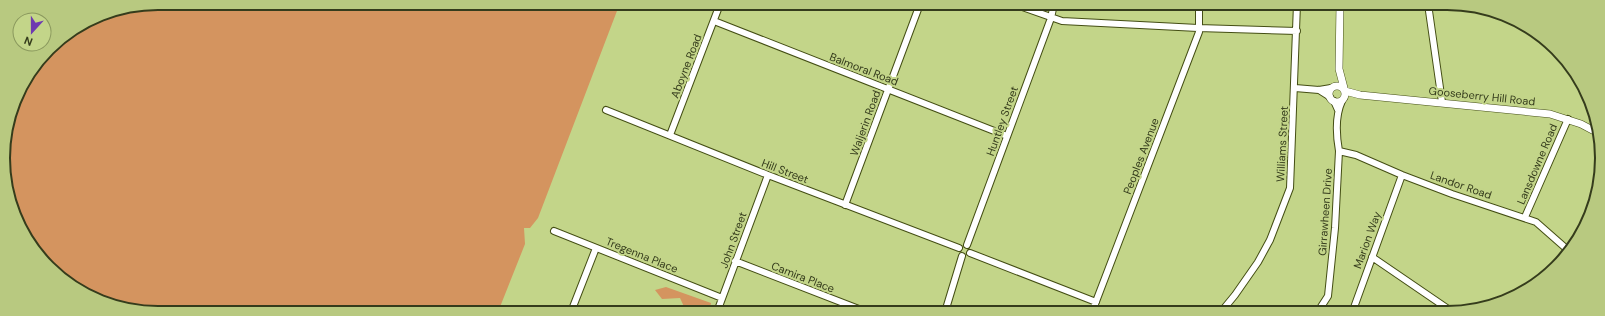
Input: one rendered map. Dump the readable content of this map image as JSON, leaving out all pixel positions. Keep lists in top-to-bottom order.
{
  "streets": {
    "street": [
      "Aboyne Road",
      "Balmoral Road",
      "Gooseberry Hill Road",
      "Huntley Street",
      "Waljerin Road",
      "Williams Street",
      "Peoples Avenue",
      "Lansdowne Road",
      "Hill Street",
      "Landor Road",
      "Girrawheen Drive",
      "John Street",
      "Marion Way",
      "Tregenna Place",
      "Camira Place"
    ]
  },
  "crossings": [
    ["Aboyne Road", "Balmoral Road"],
    ["Aboyne Road", "Hill Street"],
    ["Balmoral Road", "Huntley Street"],
    ["Balmoral Road", "Waljerin Road"],
    ["Gooseberry Hill Road", "Lansdowne Road"],
    ["Gooseberry Hill Road", "Girrawheen Drive"],
    ["Huntley Street", "Hill Street"],
    ["Waljerin Road", "Hill Street"],
    ["Lansdowne Road", "Landor Road"],
    ["Hill Street", "John Street"],
    ["Landor Road", "Girrawheen Drive"],
    ["Landor Road", "Marion Way"],
    ["John Street", "Tregenna Place"],
    ["John Street", "Camira Place"]
  ],
  "north": "bottom"
}
